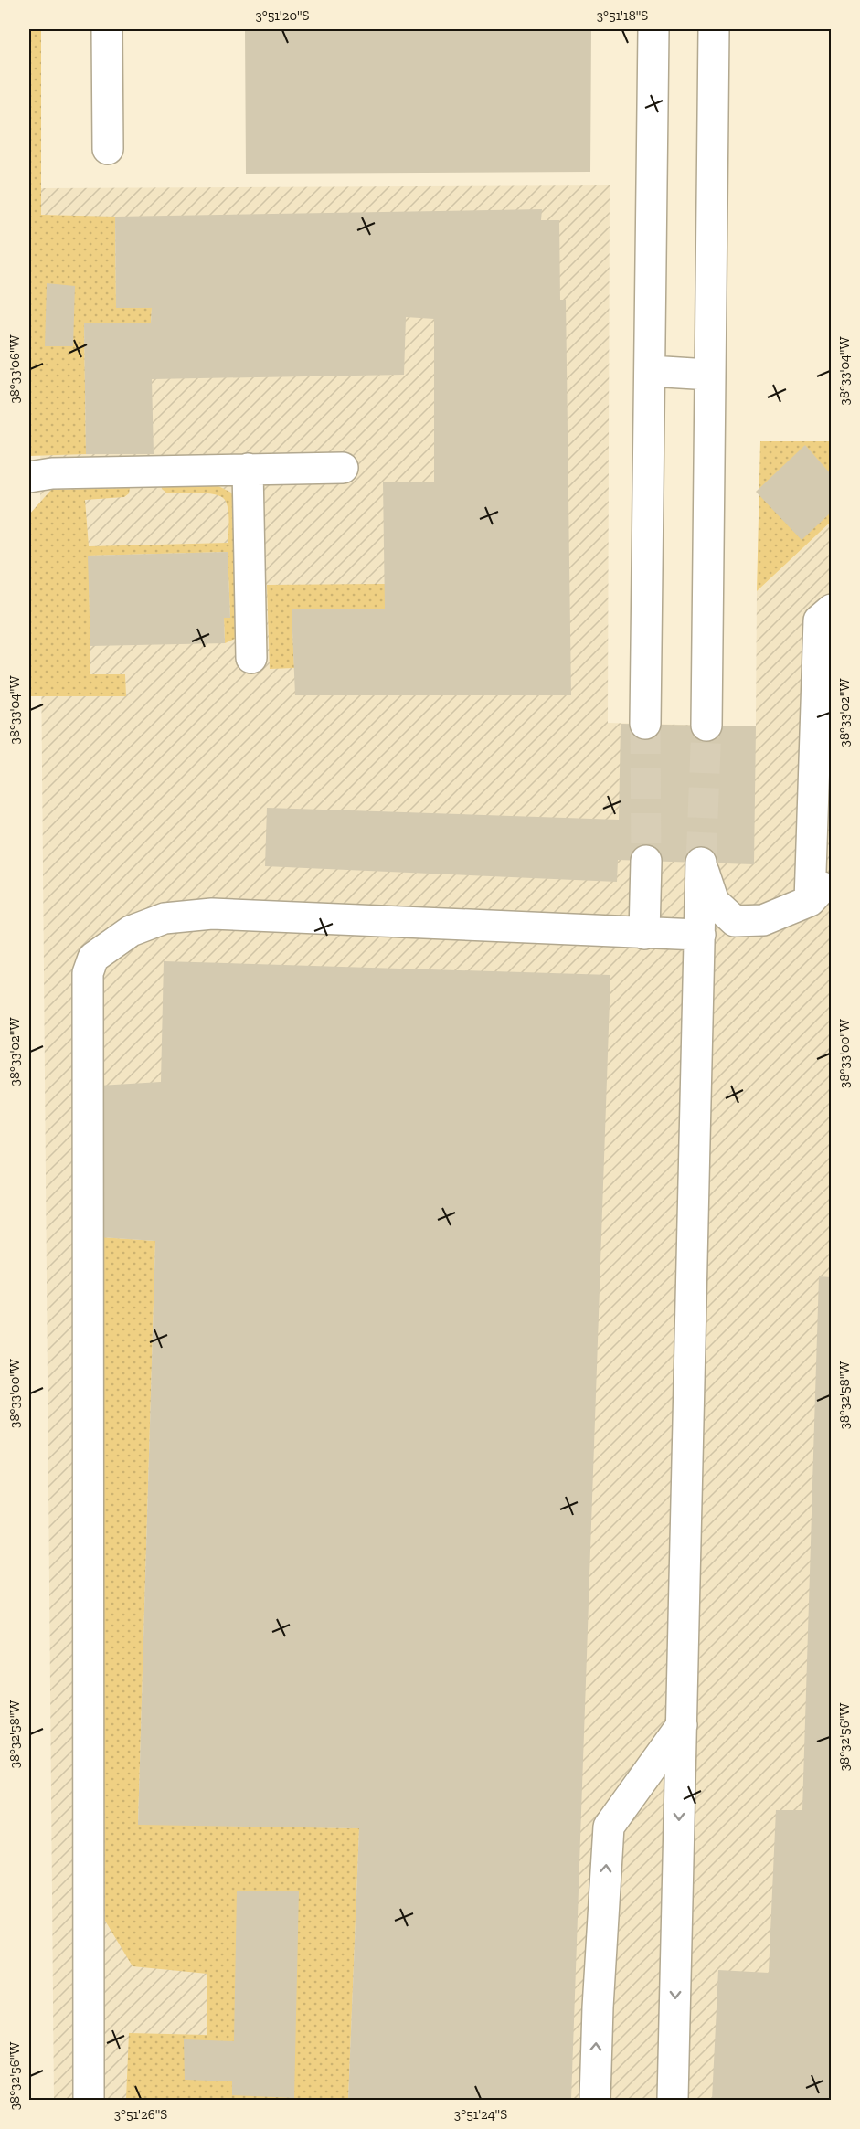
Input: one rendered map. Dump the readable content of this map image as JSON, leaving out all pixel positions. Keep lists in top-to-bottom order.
{
  "coordinates": [
    "3°51'20\"S",
    "3°51'18\"S",
    "38°33'06\"W",
    "38°33'04\"W",
    "38°33'02\"W",
    "38°33'00\"W",
    "38°32'58\"W",
    "38°32'56\"W",
    "3°51'26\"S",
    "3°51'24\"S"
  ]
}
